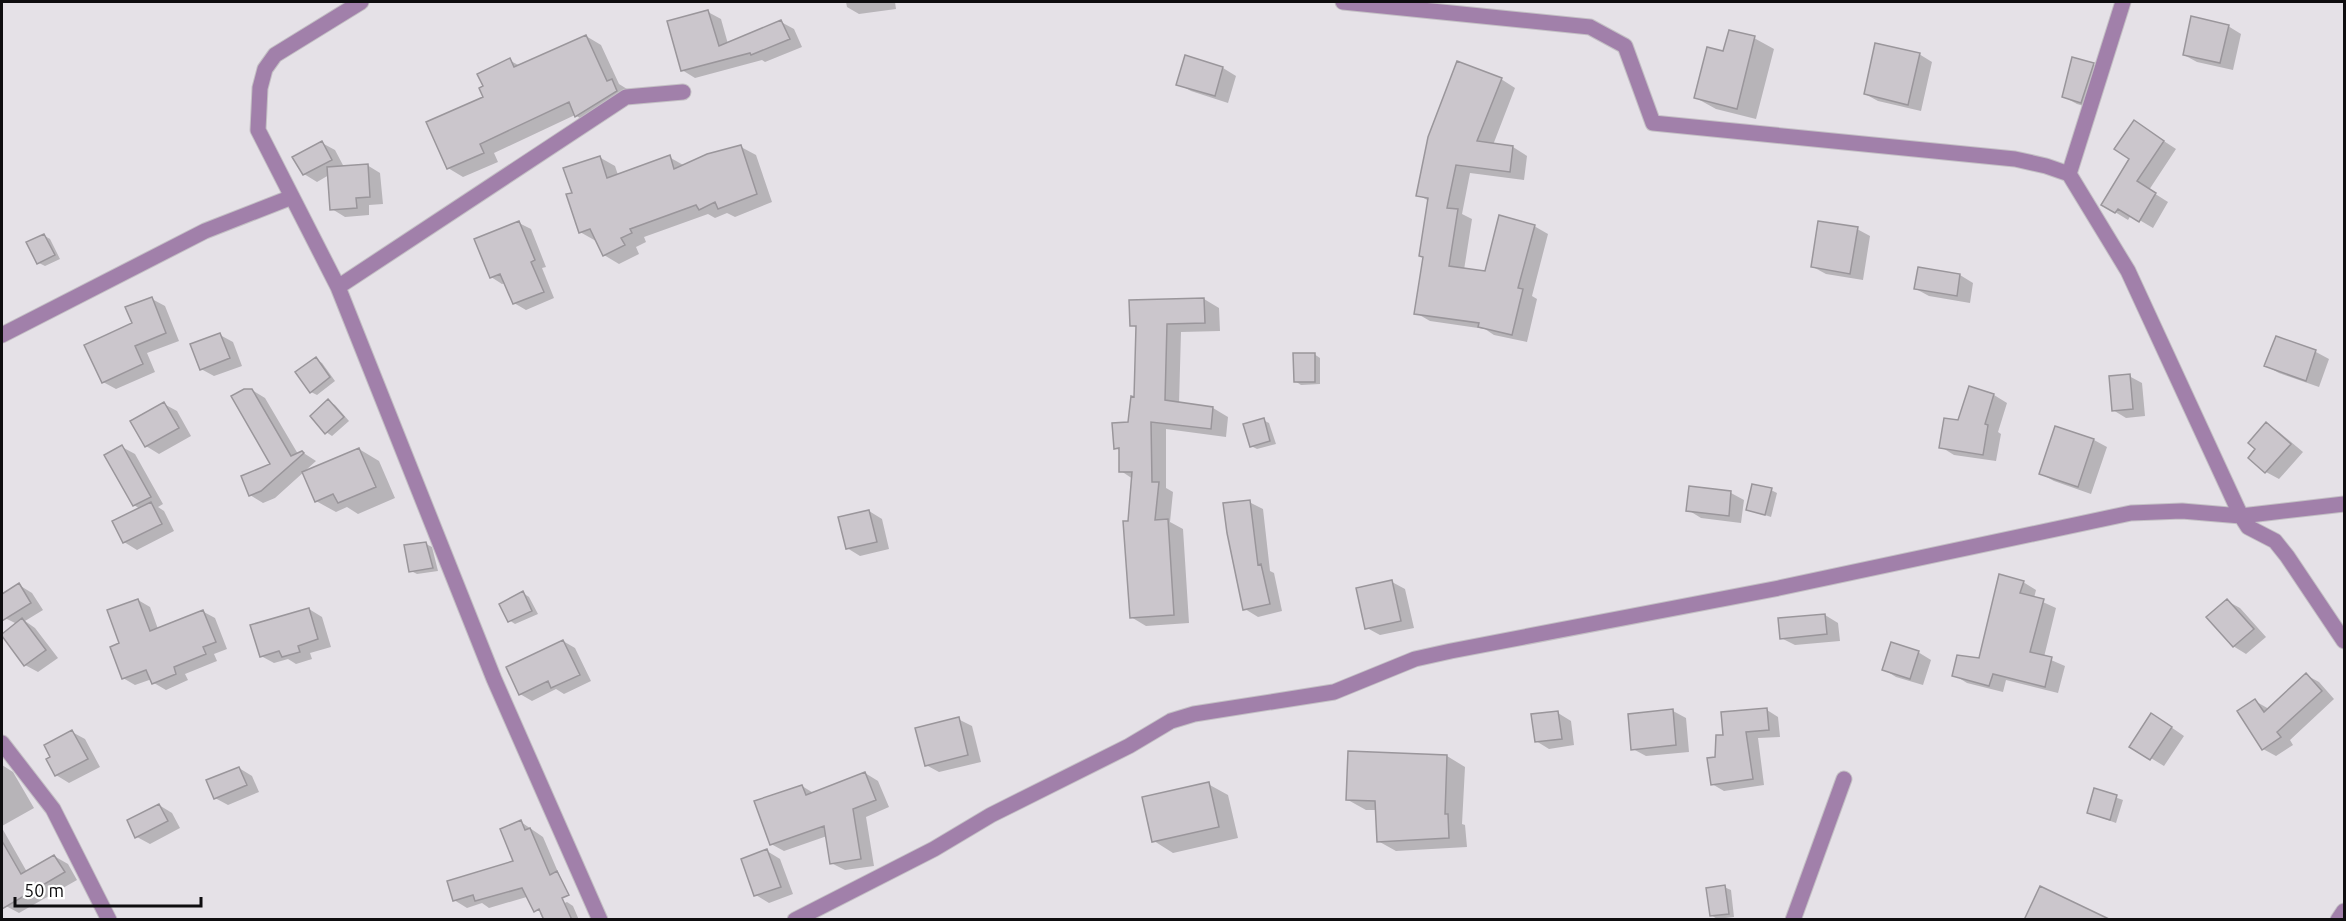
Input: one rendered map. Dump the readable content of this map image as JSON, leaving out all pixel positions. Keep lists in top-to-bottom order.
{
  "scale_bar": "50 m"
}
